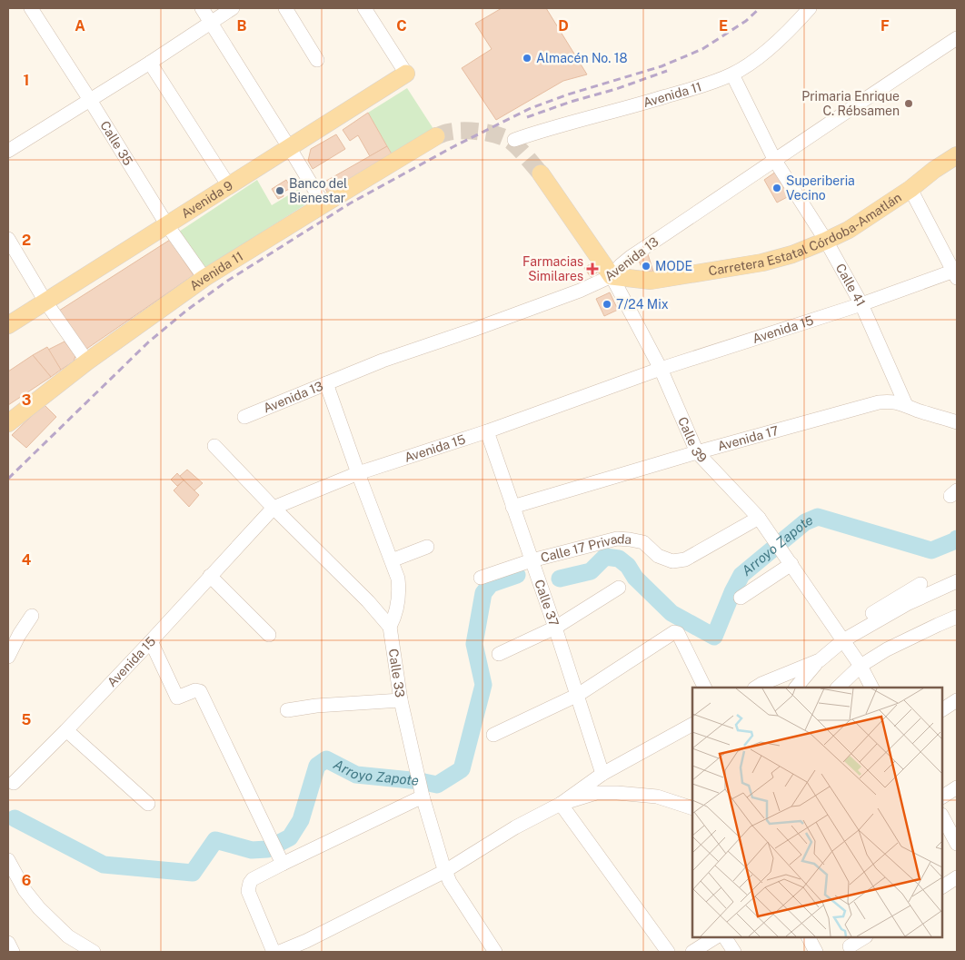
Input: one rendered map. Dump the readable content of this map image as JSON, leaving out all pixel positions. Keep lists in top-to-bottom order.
{
  "streets": {
    "main road": [
      "Avenida 11",
      "Avenida 9",
      "Carretera Estatal Córdoba-Amatlán",
      "Calle 39"
    ],
    "street": [
      "Calle 35",
      "Avenida 13",
      "Calle 41",
      "Avenida 15",
      "Avenida 17",
      "Calle 17 Privada",
      "Calle 37",
      "Calle 33"
    ]
  },
  "crossings": [
    ["Avenida 11", "Calle 35"],
    ["Avenida 11", "Calle 41"],
    ["Calle 35", "Avenida 9"],
    ["Carretera Estatal Córdoba-Amatlán", "Avenida 13"],
    ["Carretera Estatal Córdoba-Amatlán", "Calle 41"],
    ["Carretera Estatal Córdoba-Amatlán", "Calle 39"],
    ["Avenida 13", "Calle 41"],
    ["Avenida 13", "Calle 39"],
    ["Calle 41", "Avenida 15"],
    ["Calle 41", "Avenida 17"],
    ["Avenida 15", "Calle 39"],
    ["Avenida 15", "Calle 37"],
    ["Avenida 17", "Calle 39"],
    ["Avenida 17", "Calle 37"],
    ["Calle 39", "Calle 17 Privada"],
    ["Calle 17 Privada", "Calle 37"]
  ],
  "water": ["Arroyo Zapote"],
  "places": {
    "other": [
      "Almacén No. 18",
      "Primaria Enrique C. Rébsamen",
      "Superiberia Vecino",
      "Banco del Bienestar",
      "MODE",
      "7/24 Mix"
    ],
    "health": ["Farmacias Similares"]
  },
  "grid": {
    "columns": [
      "A",
      "B",
      "C",
      "D",
      "E",
      "F"
    ],
    "rows": [
      "1",
      "2",
      "3",
      "4",
      "5",
      "6"
    ]
  }
}
